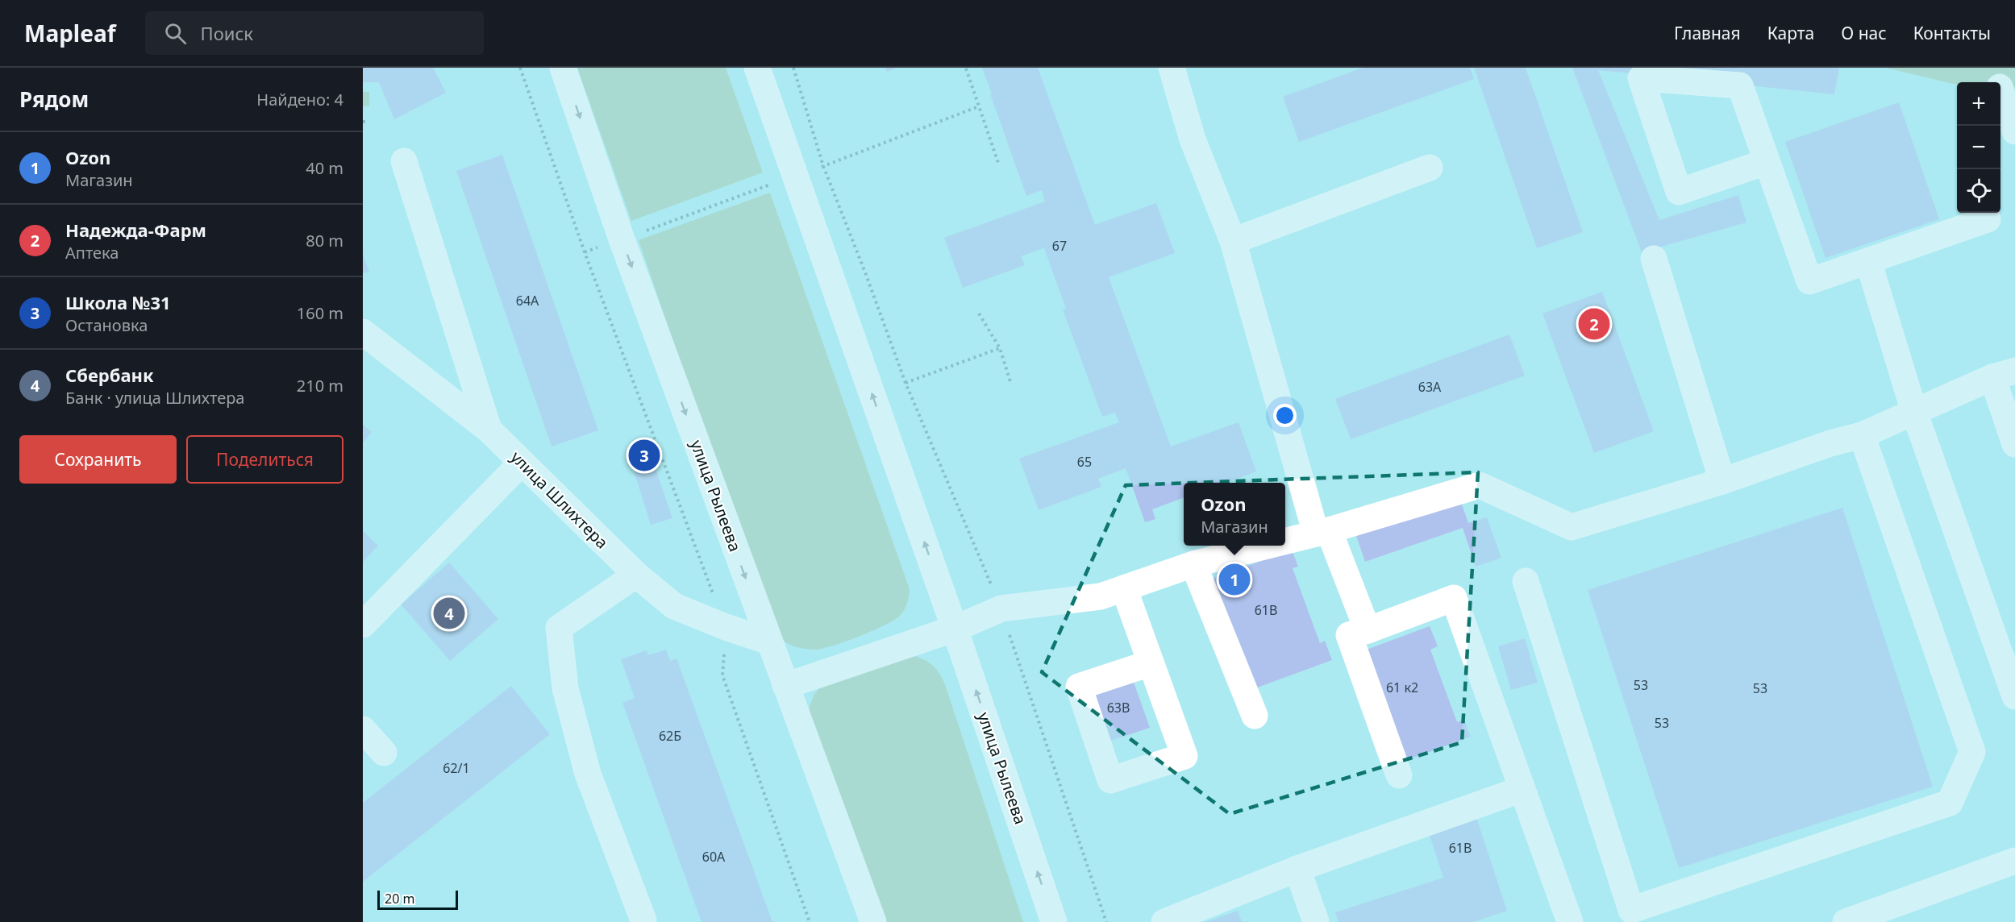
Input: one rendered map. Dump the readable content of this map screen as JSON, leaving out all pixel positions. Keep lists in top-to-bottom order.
{
  "streets": {
    "main road": ["улица Рылеева", "улица Шлихтера"]
  },
  "crossings": [
    ["улица Рылеева", "улица Шлихтера"]
  ],
  "house_numbers": [
    "67",
    "64А",
    "63А",
    "65",
    "61В",
    "53",
    "61 к2",
    "53",
    "63В",
    "53",
    "62Б",
    "62/1",
    "61В",
    "60А"
  ],
  "scale_bar": "20 m",
  "page": {
    "header": "Mapleaf",
    "search": "Поиск",
    "nav": [
      "Главная",
      "Карта",
      "О нас",
      "Контакты"
    ],
    "heading": ["Рядом", "Найдено: 4"],
    "map_buttons": ["+", "−"],
    "list": [
      {
        "mark": "1",
        "name": "Ozon",
        "note": "Магазин",
        "value": "40 m"
      },
      {
        "mark": "2",
        "name": "Надежда-Фарм",
        "note": "Аптека",
        "value": "80 m"
      },
      {
        "mark": "3",
        "name": "Школа №31",
        "note": "Остановка",
        "value": "160 m"
      },
      {
        "mark": "4",
        "name": "Сбербанк",
        "note": "Банк · улица Шлихтера",
        "value": "210 m"
      }
    ],
    "pins": [
      "2",
      "3",
      "1",
      "4"
    ],
    "buttons": ["Сохранить", "Поделиться"],
    "popup": ["Ozon", "Магазин"],
    "scale": "20 m"
  }
}
